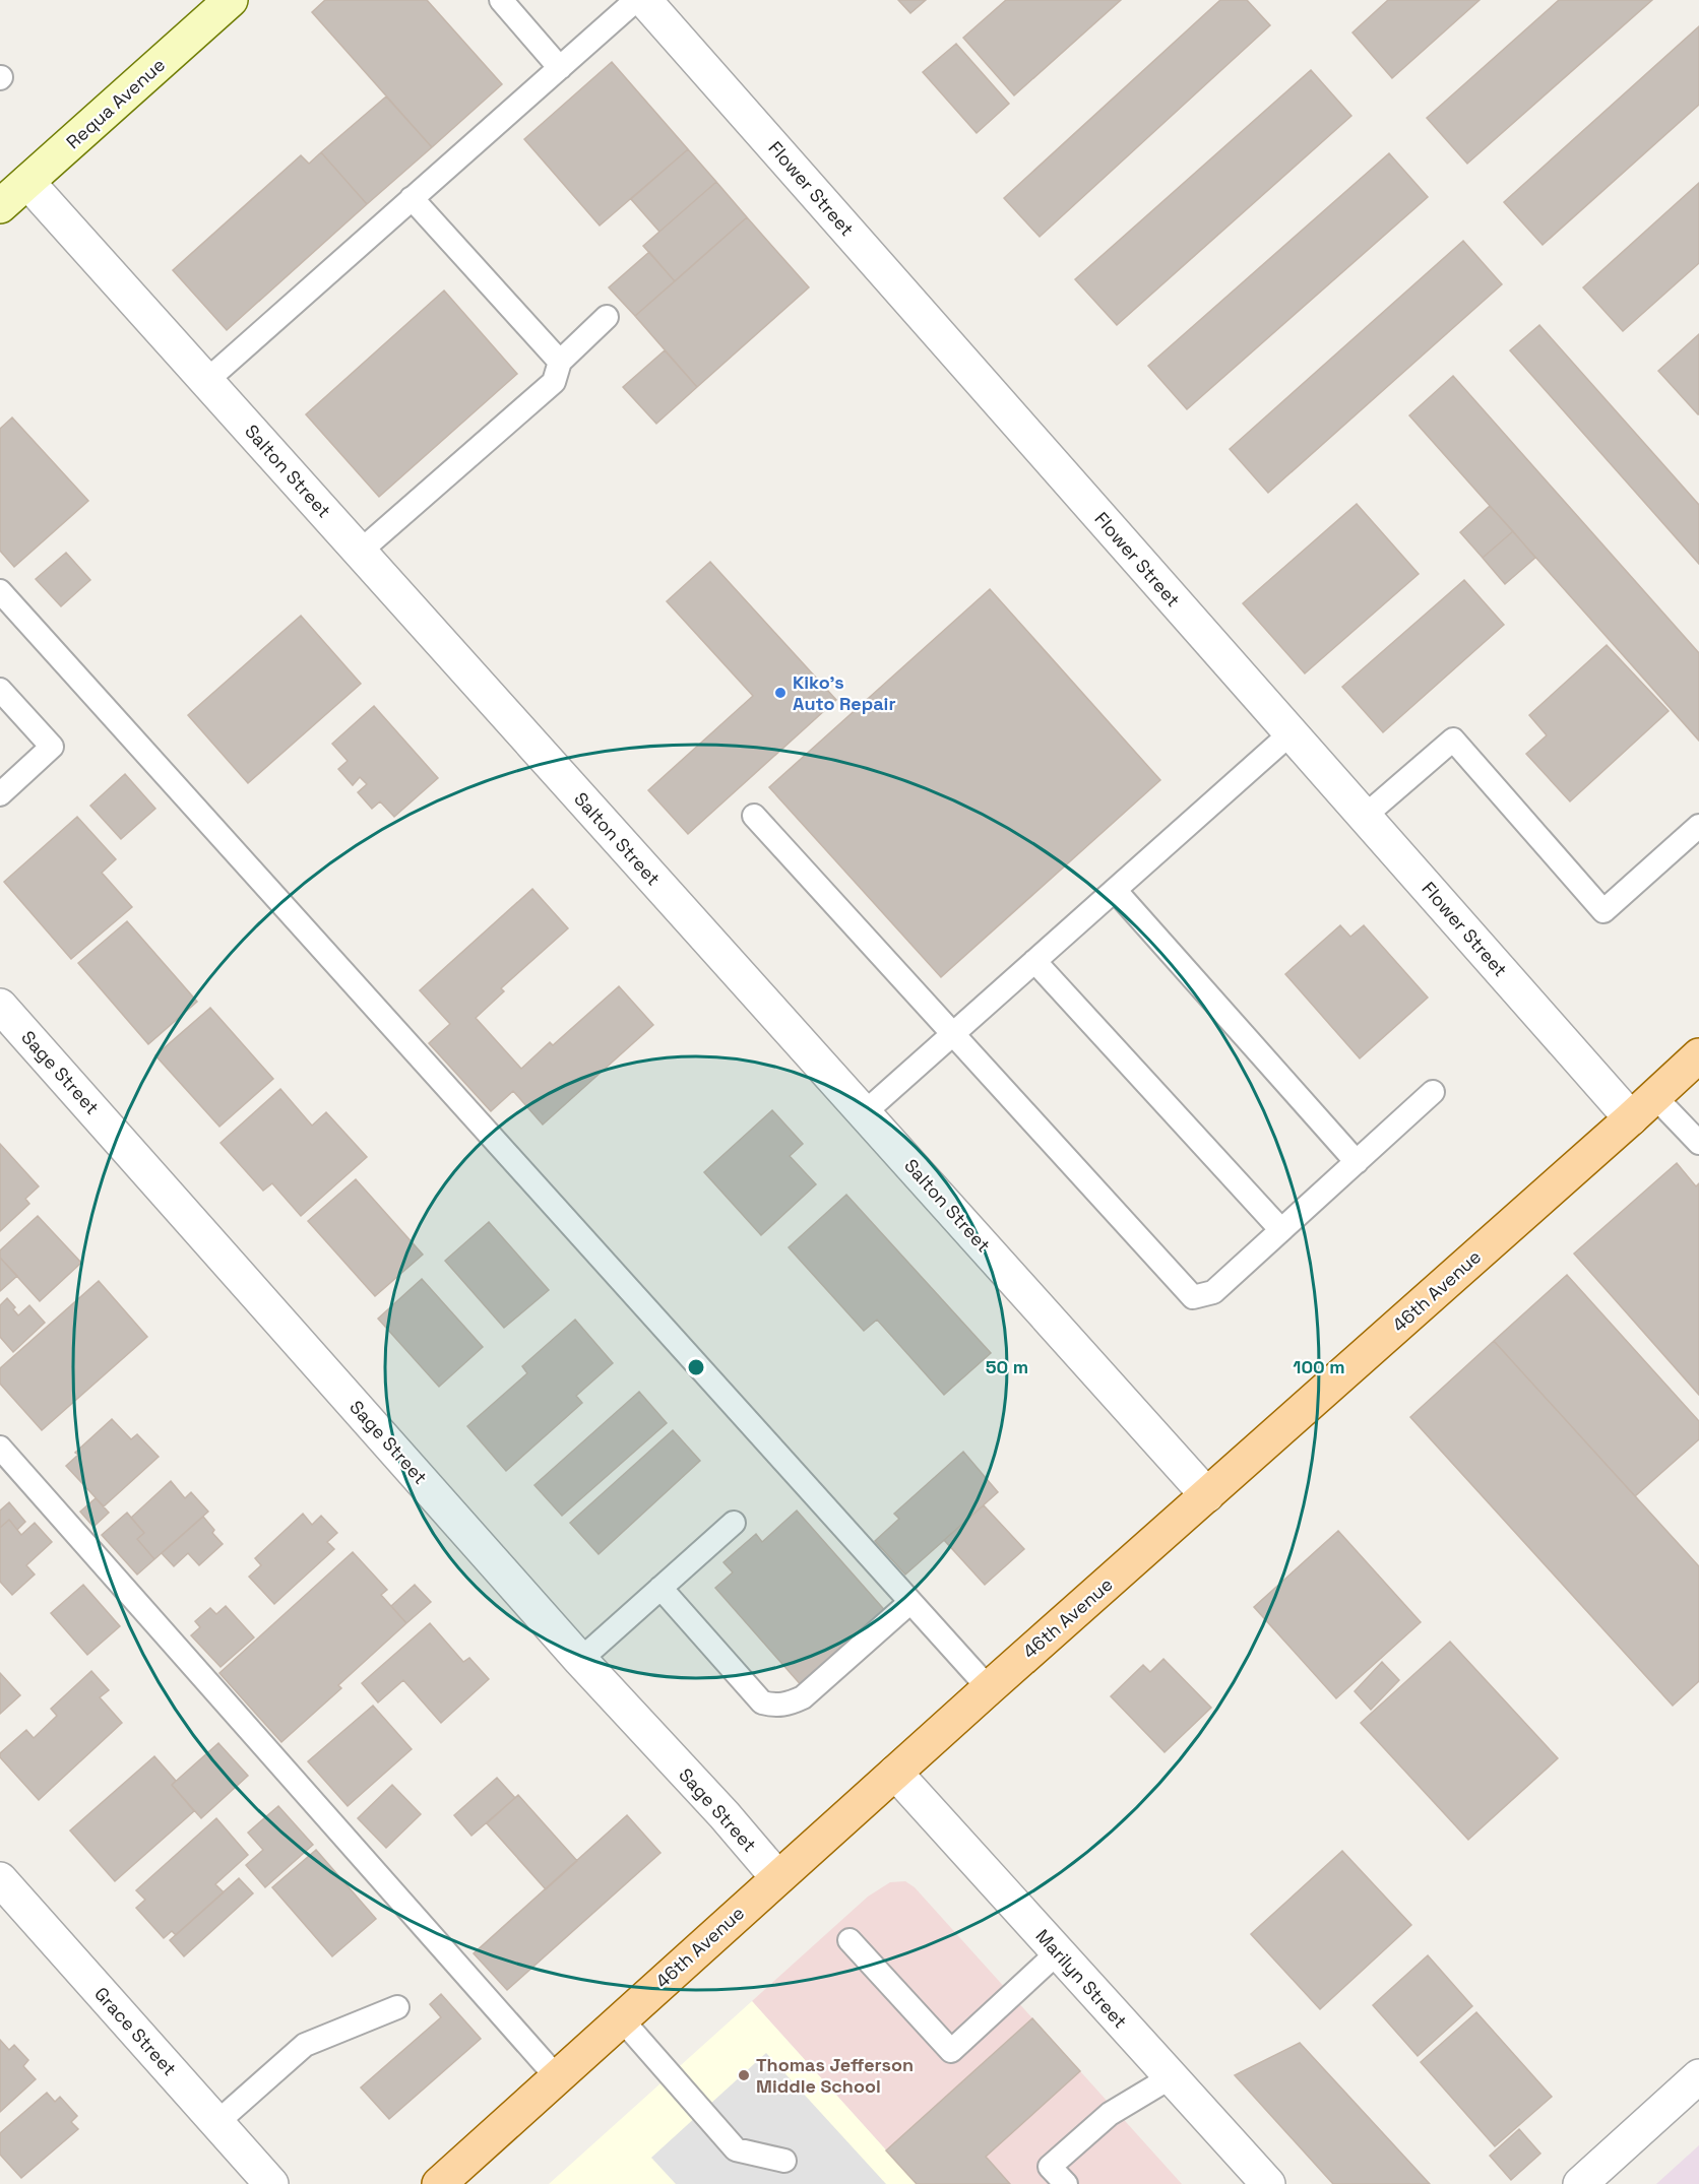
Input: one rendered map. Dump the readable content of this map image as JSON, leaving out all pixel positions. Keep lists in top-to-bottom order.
{
  "streets": {
    "main road": ["46th Avenue"],
    "street": [
      "Requa Avenue",
      "Flower Street",
      "Salton Street",
      "Sage Street",
      "Marilyn Street",
      "Grace Street"
    ]
  },
  "crossings": [
    ["Requa Avenue", "Salton Street"],
    ["Flower Street", "46th Avenue"],
    ["Salton Street", "46th Avenue"],
    ["Sage Street", "46th Avenue"],
    ["46th Avenue", "Marilyn Street"]
  ],
  "places": ["Kiko's Auto Repair", "Thomas Jefferson Middle School"],
  "rings": ["50 m", "100 m"]
}
